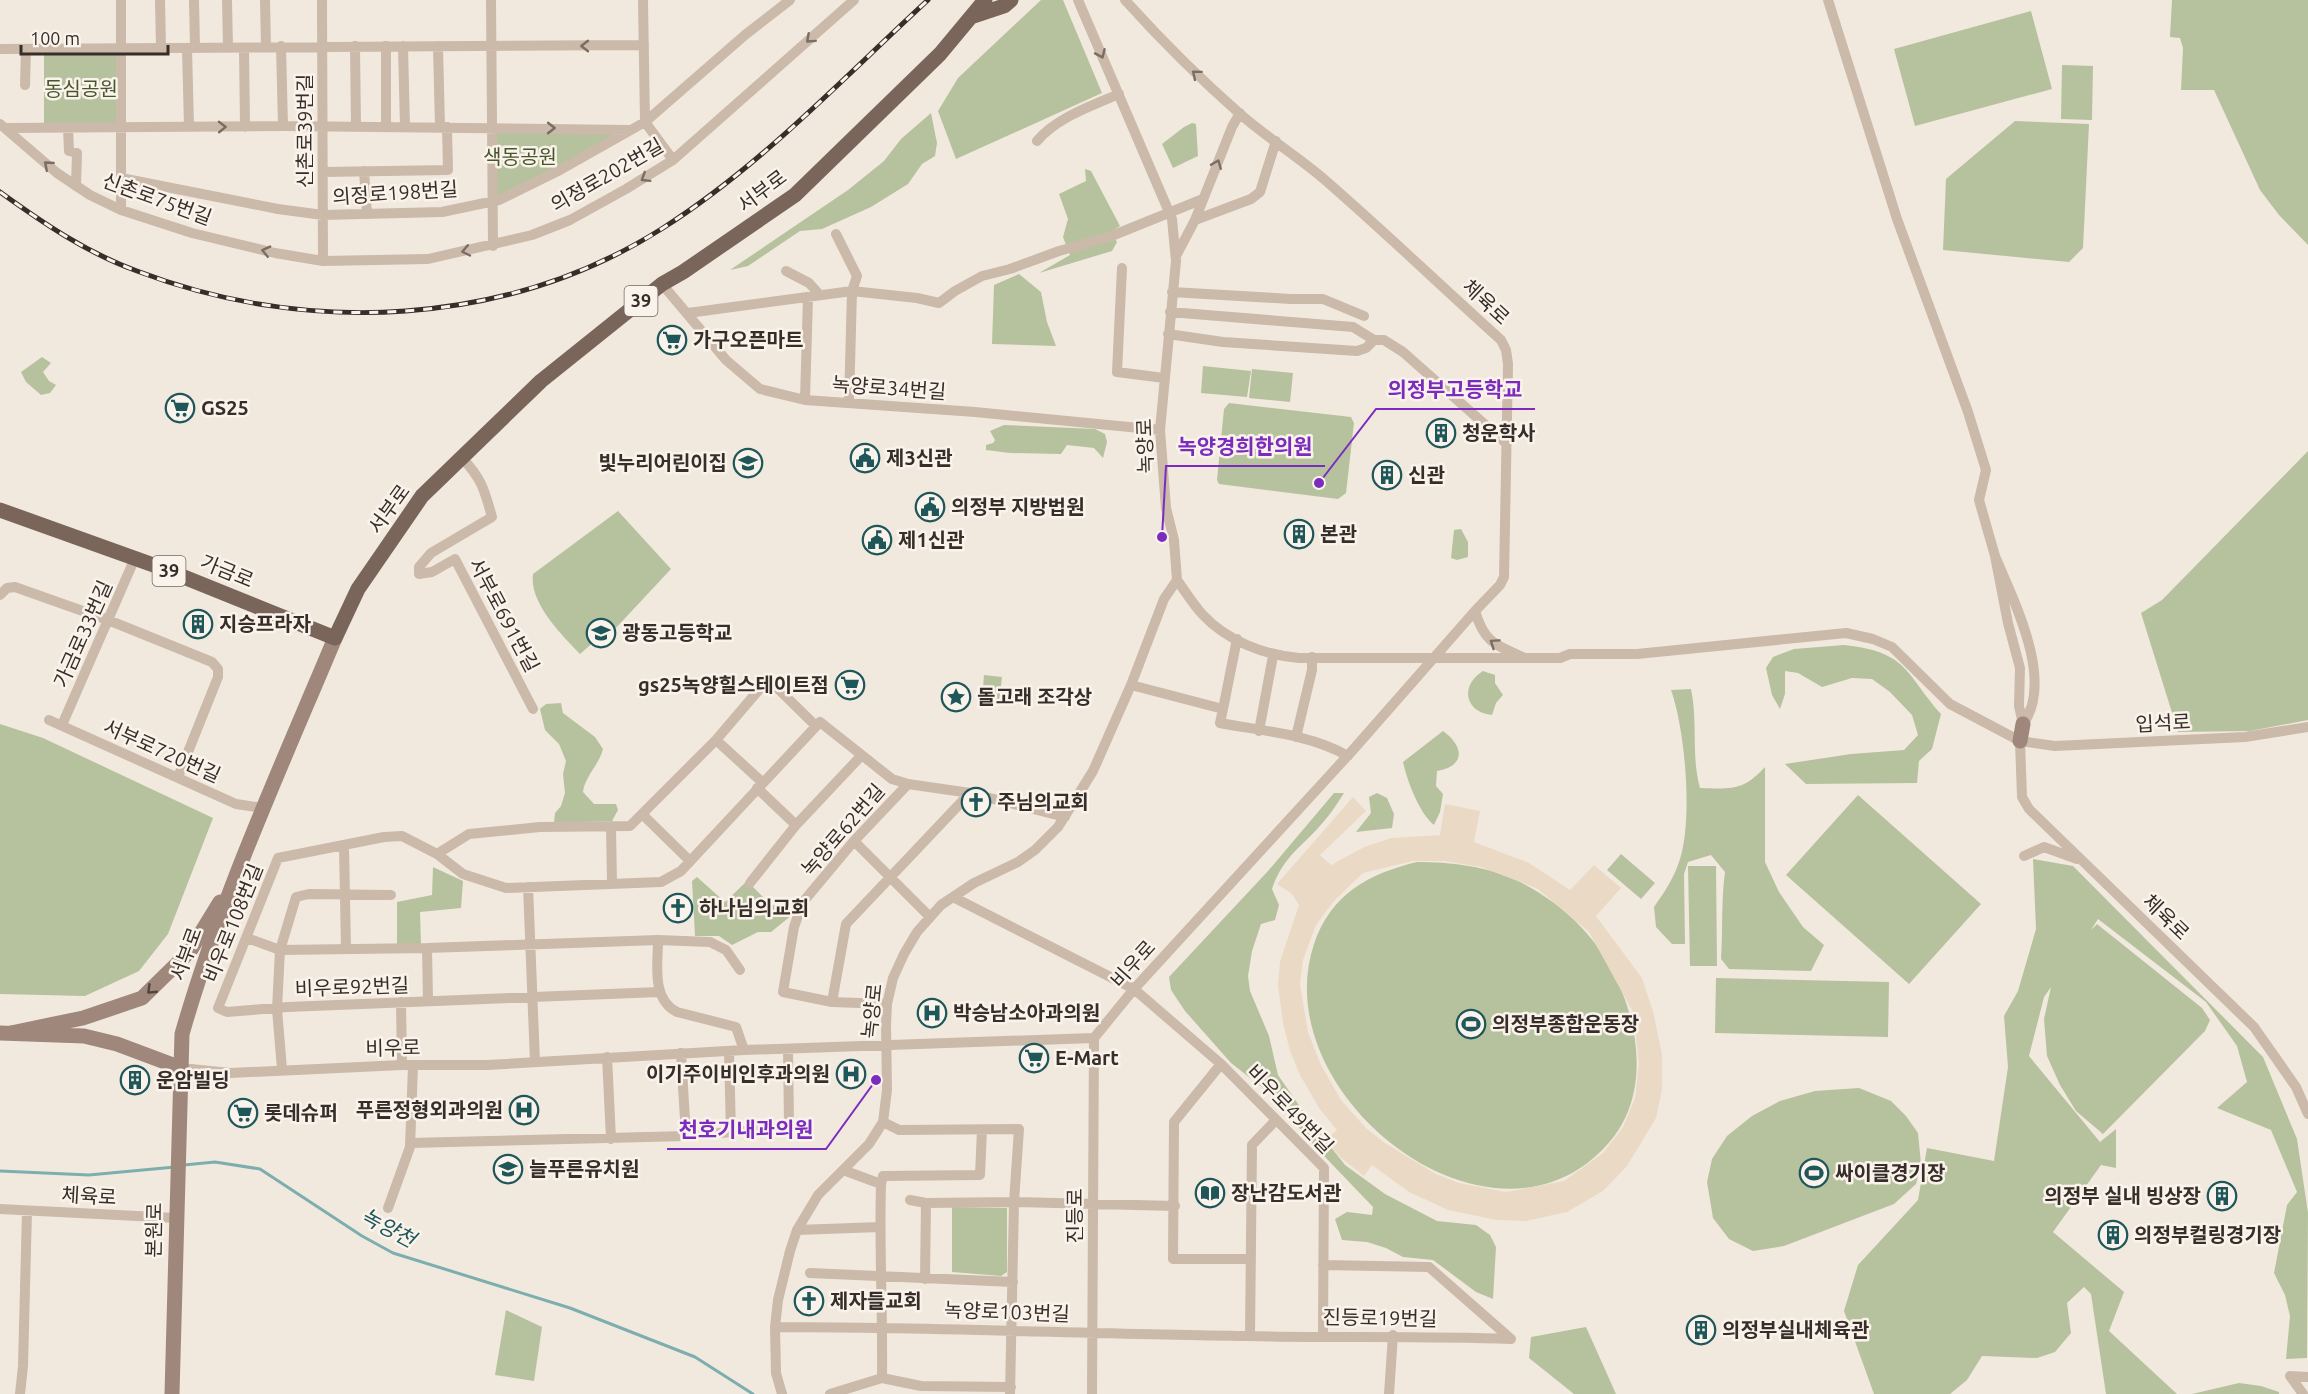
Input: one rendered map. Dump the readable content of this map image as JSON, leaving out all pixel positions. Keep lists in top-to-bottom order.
{
  "streets": {
    "main road": ["서부로", "39", "가금로"],
    "street": [
      "신촌로39번길",
      "의정로202번길",
      "의정로198번길",
      "신촌로75번길",
      "체육로",
      "녹양로34번길",
      "녹양로",
      "서부로691번길",
      "가금로33번길",
      "입석로",
      "서부로720번길",
      "녹양로62번길",
      "비우로108번길",
      "비우로",
      "비우로92번길",
      "비우로49번길",
      "진등로",
      "본원로",
      "녹양로103번길",
      "진등로19번길"
    ]
  },
  "crossings": [
    ["신촌로39번길", "의정로202번길"],
    ["신촌로39번길", "의정로198번길"],
    ["신촌로39번길", "신촌로75번길"],
    ["의정로202번길", "신촌로75번길"],
    ["서부로", "녹양로34번길"],
    ["서부로", "가금로"],
    ["서부로", "서부로691번길"],
    ["서부로", "서부로720번길"],
    ["서부로", "비우로"],
    ["서부로", "본원로"],
    ["체육로", "입석로"],
    ["체육로", "비우로"],
    ["체육로", "본원로"],
    ["녹양로34번길", "녹양로"],
    ["녹양로", "녹양로62번길"],
    ["녹양로", "비우로"],
    ["녹양로", "녹양로103번길"],
    ["가금로", "가금로33번길"],
    ["가금로33번길", "서부로720번길"],
    ["입석로", "비우로"],
    ["녹양로62번길", "비우로108번길"],
    ["비우로108번길", "비우로92번길"],
    ["비우로", "비우로49번길"],
    ["비우로", "진등로"],
    ["비우로", "본원로"],
    ["비우로49번길", "진등로19번길"],
    ["진등로", "녹양로103번길"],
    ["진등로", "진등로19번길"],
    ["녹양로103번길", "진등로19번길"]
  ],
  "one_way": ["의정로202번길"],
  "water": ["녹양천"],
  "parks": ["동심공원", "색동공원"],
  "places": {
    "supermarket": [
      "가구오픈마트",
      "GS25",
      "gs25녹양힐스테이트점",
      "E-Mart",
      "롯데슈퍼"
    ],
    "building": [
      "청운학사",
      "신관",
      "본관",
      "지승프라자",
      "운암빌딩",
      "의정부 실내 빙상장",
      "의정부컬링경기장",
      "의정부실내체육관"
    ],
    "public building": ["제3신관", "의정부 지방법원", "제1신관"],
    "school or university": ["빛누리어린이집", "광동고등학교", "늘푸른유치원"],
    "other": ["의정부고등학교", "녹양경희한의원", "천호기내과의원"],
    "place": ["돌고래 조각상"],
    "church": ["주님의교회", "하나님의교회", "제자들교회"],
    "hospital": ["박승남소아과의원", "이기주이비인후과의원", "푸른정형외과의원"],
    "sports": ["의정부종합운동장", "싸이클경기장"],
    "library": ["장난감도서관"]
  },
  "scale_bar": "100 m"
}
